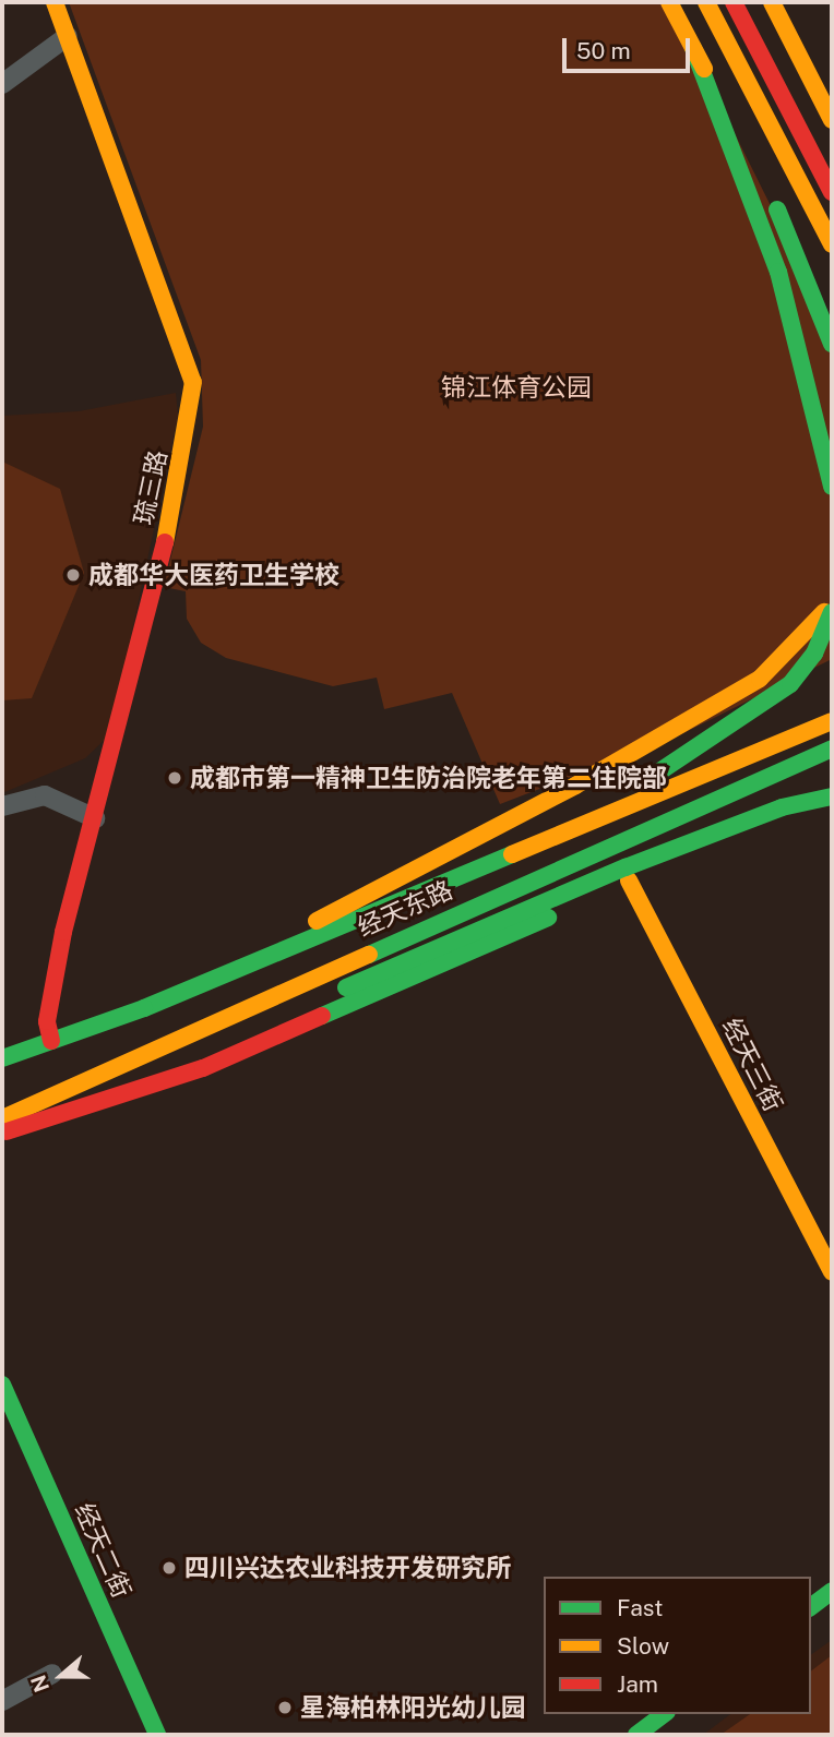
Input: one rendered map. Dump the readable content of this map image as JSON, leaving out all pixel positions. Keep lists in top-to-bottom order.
{
  "streets": {
    "main road": [
      "琉三路",
      "经天东路",
      "经天三街",
      "经天二街"
    ]
  },
  "crossings": [
    ["琉三路", "经天东路"]
  ],
  "parks": ["锦江体育公园"],
  "places": [
    "成都华大医药卫生学校",
    "成都市第一精神卫生防治院老年第二住院部",
    "四川兴达农业科技开发研究所",
    "星海柏林阳光幼儿园"
  ],
  "legend": ["Fast", "Slow", "Jam"],
  "scale_bar": "50 m",
  "north": "left"
}
